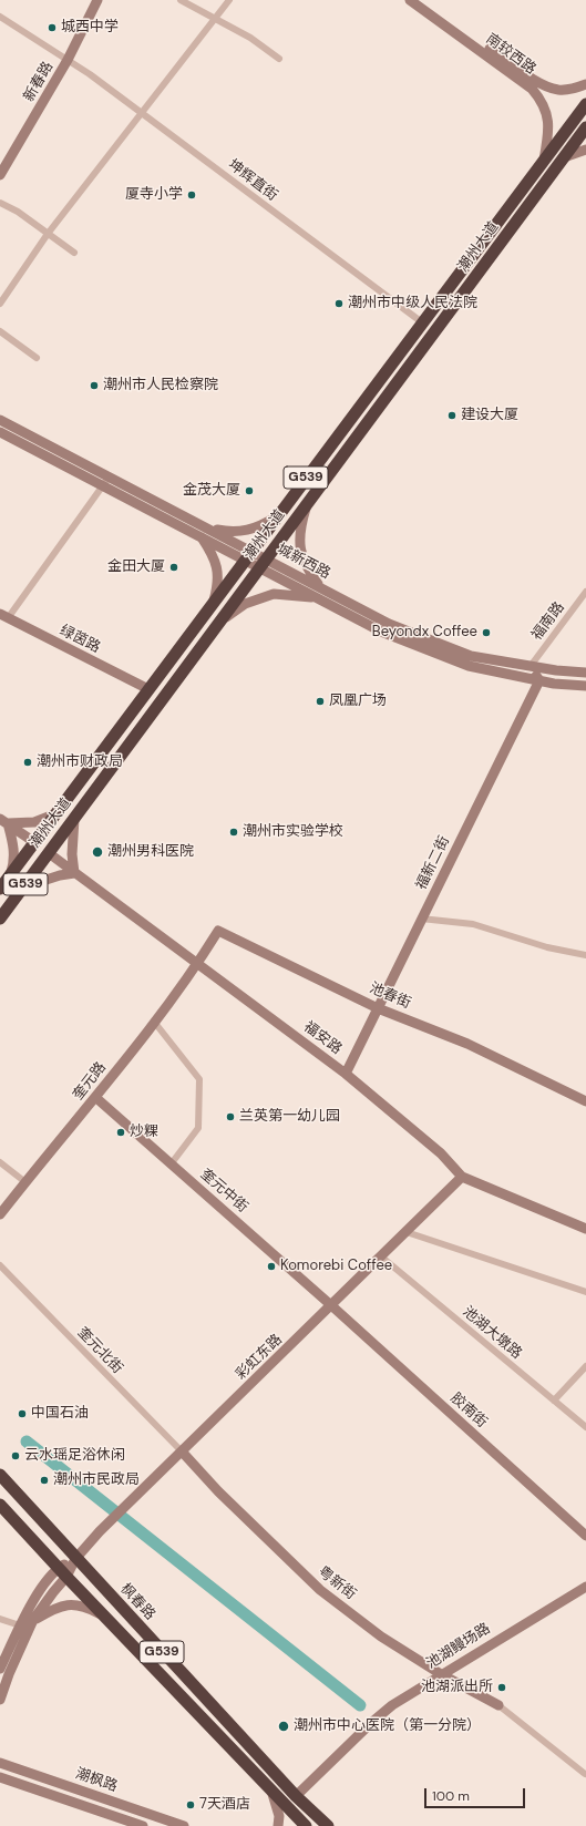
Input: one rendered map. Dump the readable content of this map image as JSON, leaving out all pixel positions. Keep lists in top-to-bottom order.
{
  "streets": {
    "highway": ["潮州大道", "G539", "枫春路"],
    "street": [
      "南较西路",
      "新春路",
      "坤辉直街",
      "城新西路",
      "福南路",
      "绿茵路",
      "福新二街",
      "池春街",
      "福安路",
      "奎元路",
      "奎元中街",
      "池湖大墩路",
      "奎元北街",
      "彩虹东路",
      "胶南街",
      "粤新街",
      "池湖鳗场路",
      "潮枫路"
    ]
  },
  "crossings": [
    ["南较西路", "潮州大道"],
    ["新春路", "坤辉直街"],
    ["坤辉直街", "潮州大道"],
    ["潮州大道", "城新西路"],
    ["潮州大道", "绿茵路"],
    ["潮州大道", "福安路"],
    ["城新西路", "福南路"],
    ["城新西路", "福新二街"],
    ["福新二街", "池春街"],
    ["福新二街", "福安路"],
    ["池春街", "福安路"],
    ["池春街", "奎元路"],
    ["福安路", "奎元路"],
    ["福安路", "彩虹东路"],
    ["奎元路", "奎元中街"],
    ["奎元中街", "彩虹东路"],
    ["奎元中街", "胶南街"],
    ["池湖大墩路", "彩虹东路"],
    ["奎元北街", "彩虹东路"],
    ["奎元北街", "粤新街"],
    ["彩虹东路", "胶南街"],
    ["彩虹东路", "粤新街"],
    ["彩虹东路", "枫春路"],
    ["粤新街", "池湖鳗场路"],
    ["枫春路", "池湖鳗场路"]
  ],
  "places": [
    "城西中学",
    "厦寺小学",
    "潮州市中级人民法院",
    "潮州市人民检察院",
    "建设大厦",
    "金茂大厦",
    "金田大厦",
    "Beyondx Coffee",
    "凤凰广场",
    "潮州市财政局",
    "潮州市实验学校",
    "潮州男科医院",
    "兰英第一幼儿园",
    "炒粿",
    "Komorebi Coffee",
    "中国石油",
    "云水瑶足浴休闲",
    "潮州市民政局",
    "池湖派出所",
    "潮州市中心医院（第一分院）",
    "7天酒店"
  ],
  "scale_bar": "100 m"
}
